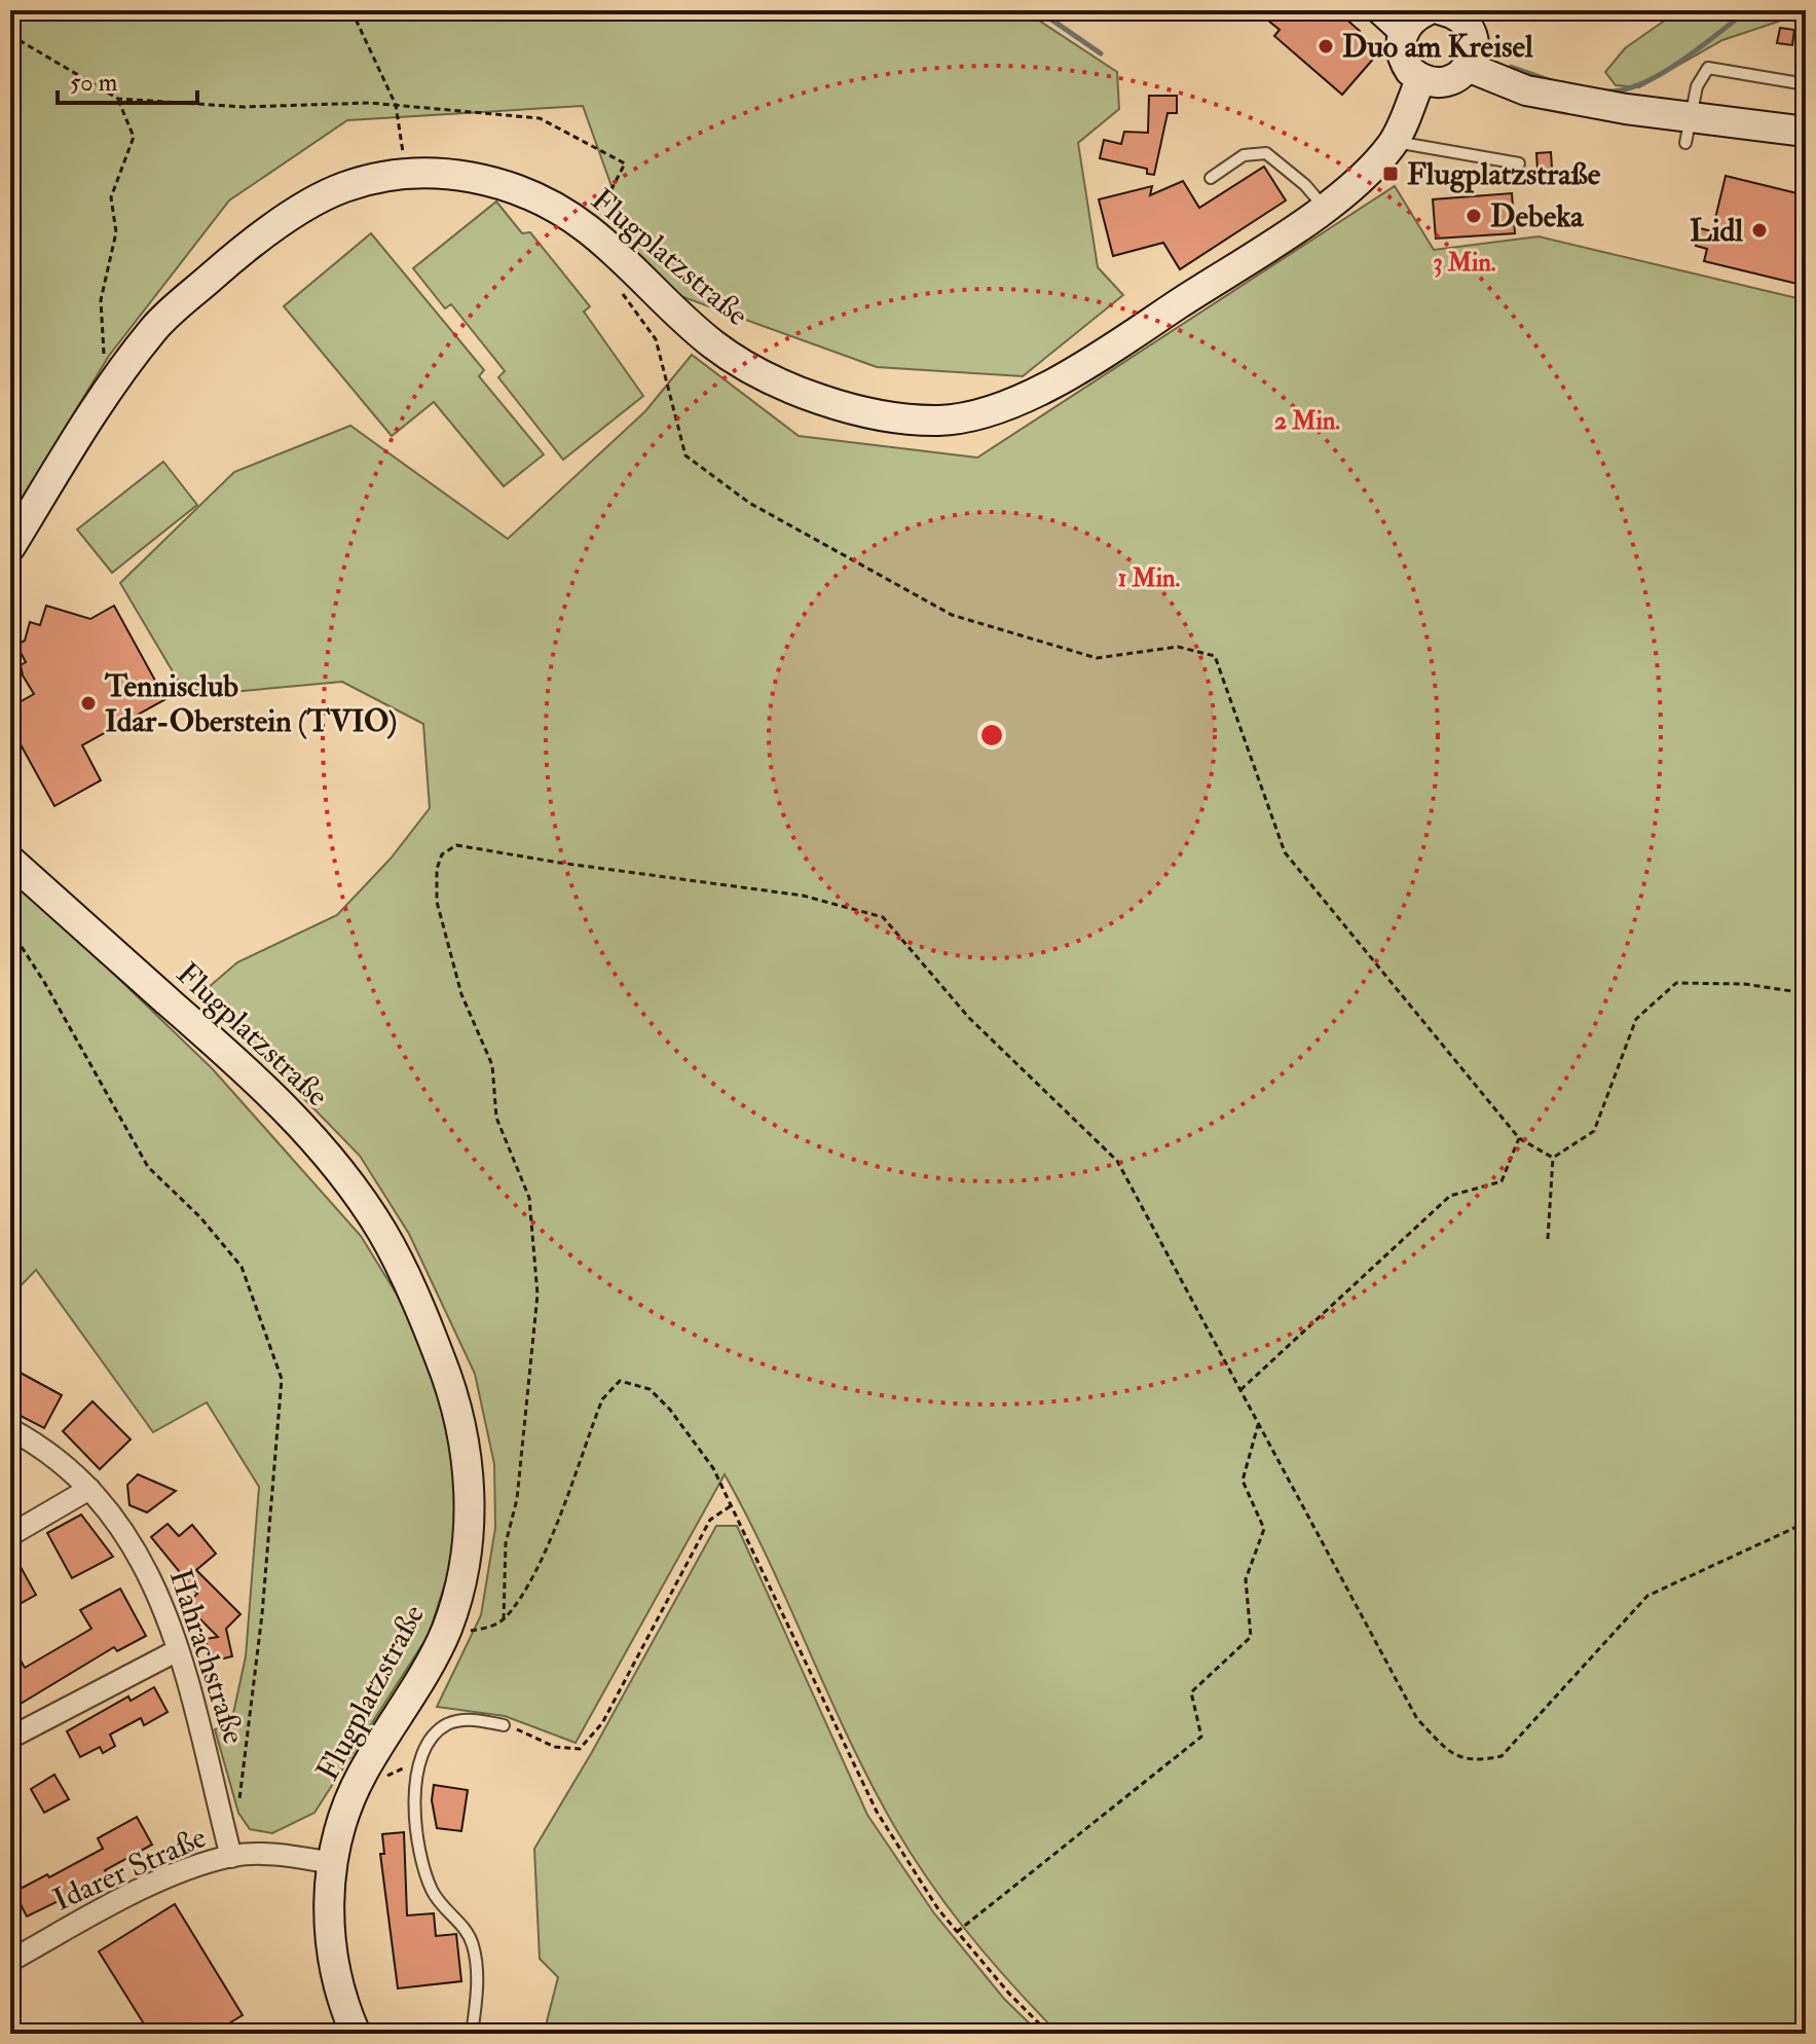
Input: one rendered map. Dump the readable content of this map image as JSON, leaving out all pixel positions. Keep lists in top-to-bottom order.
{
  "streets": {
    "street": ["Flugplatzstraße", "Hahrachstraße", "Idarer Straße"]
  },
  "crossings": [
    ["Hahrachstraße", "Idarer Straße"]
  ],
  "places": {
    "other": [
      "Duo am Kreisel",
      "Debeka",
      "Lidl",
      "Tennisclub Idar-Oberstein (TVIO)"
    ],
    "transit": ["Flugplatzstraße"]
  },
  "scale_bar": "50 m",
  "rings": ["3 Min.", "2 Min.", "1 Min."]
}
